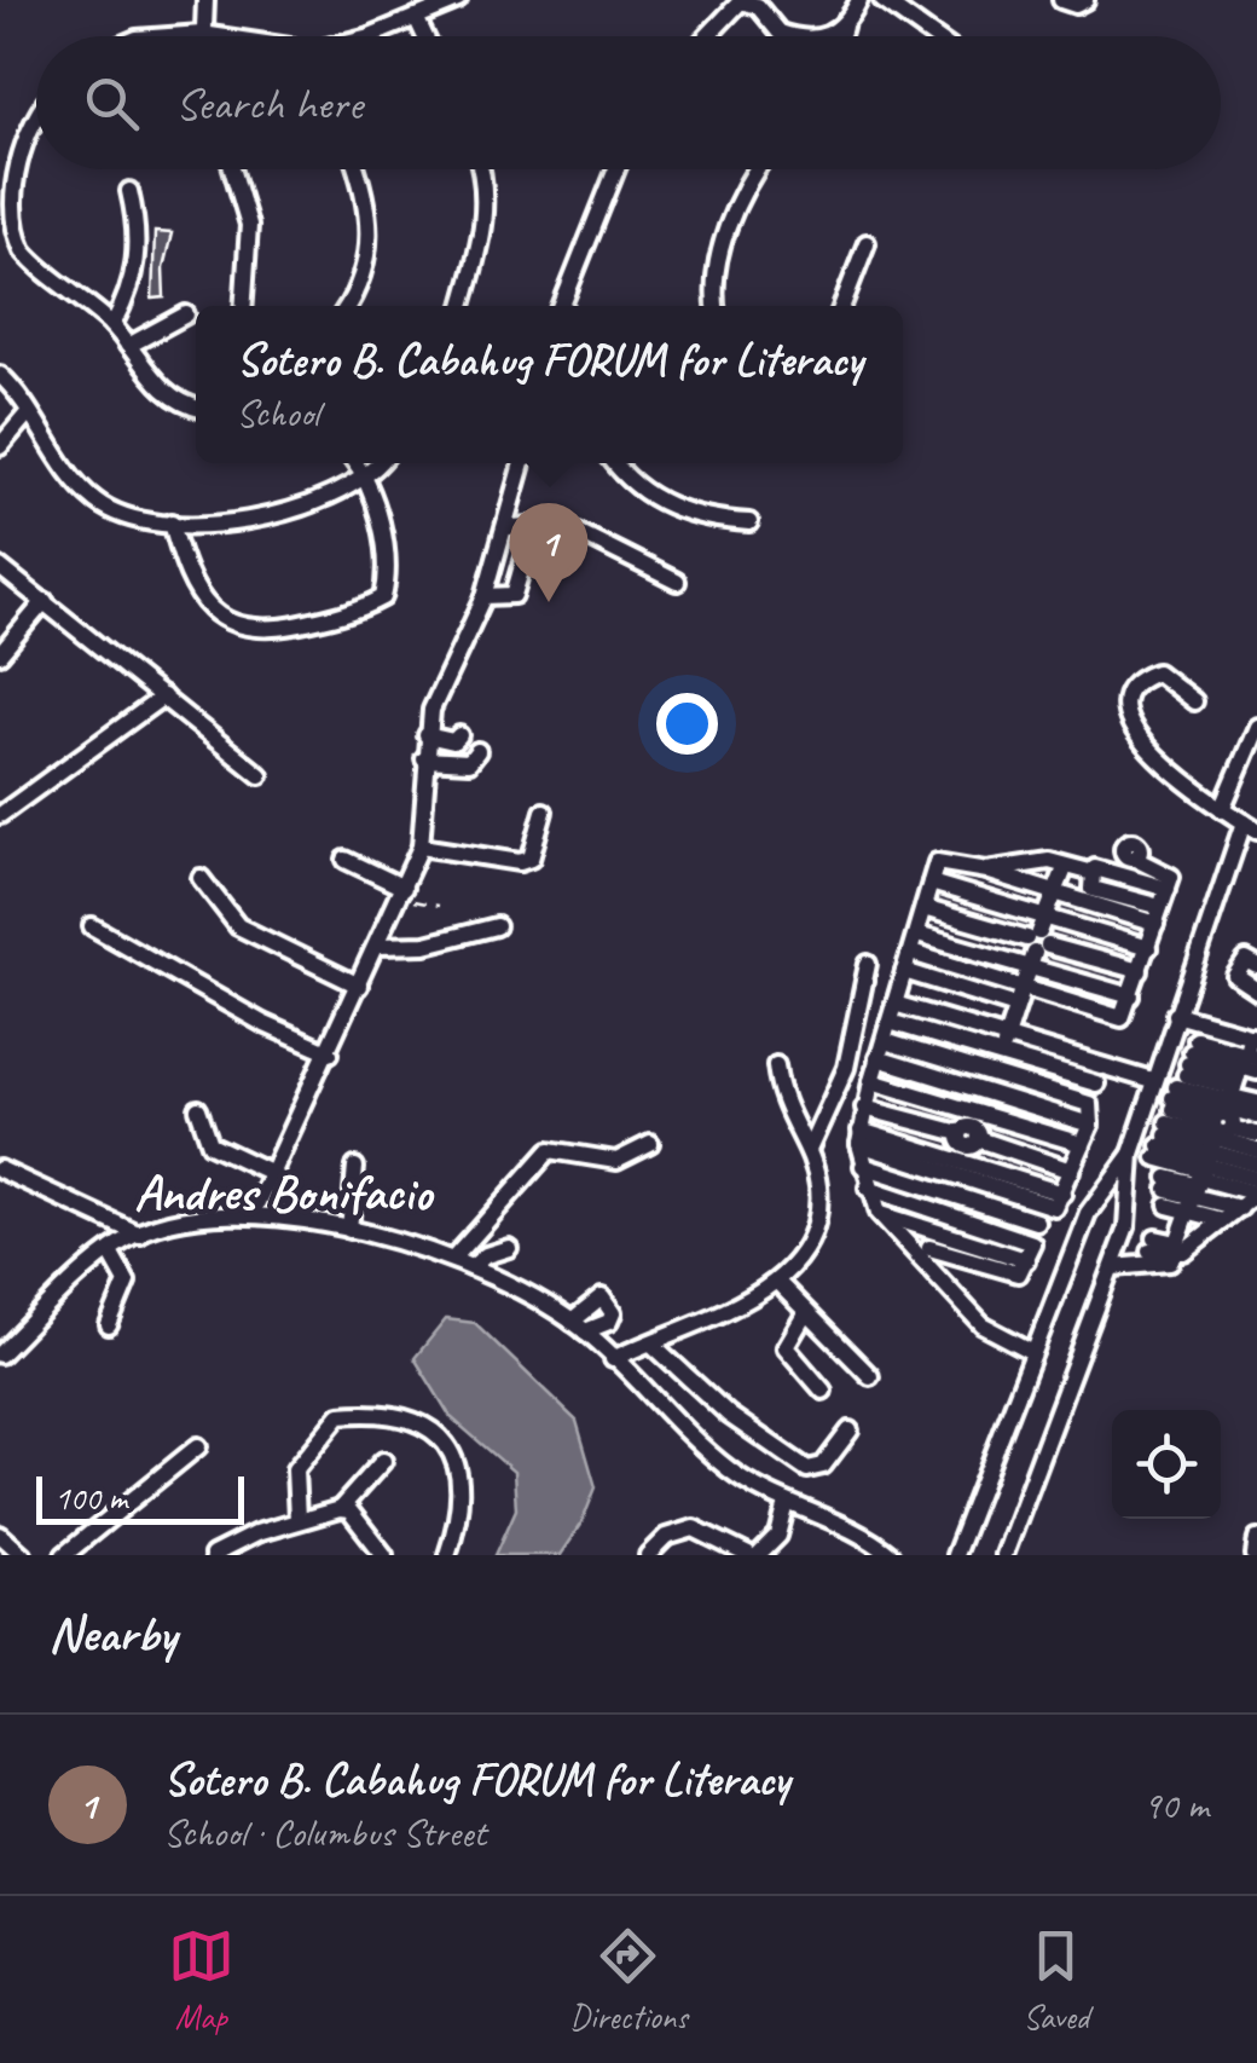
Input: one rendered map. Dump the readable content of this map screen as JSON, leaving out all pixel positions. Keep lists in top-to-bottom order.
{
  "districts": ["Andres Bonifacio"],
  "scale_bar": "100 m",
  "page": {
    "search": "Search here",
    "popup": ["Sotero B. Cabahug FORUM for Literacy", "School"],
    "pins": "1",
    "scale": "100 m",
    "heading": "Nearby",
    "list": [
      {
        "mark": "1",
        "name": "Sotero B. Cabahug FORUM for Literacy",
        "note": "School · Columbus Street",
        "value": "90 m"
      }
    ],
    "nav": ["Map", "Directions", "Saved"]
  }
}
